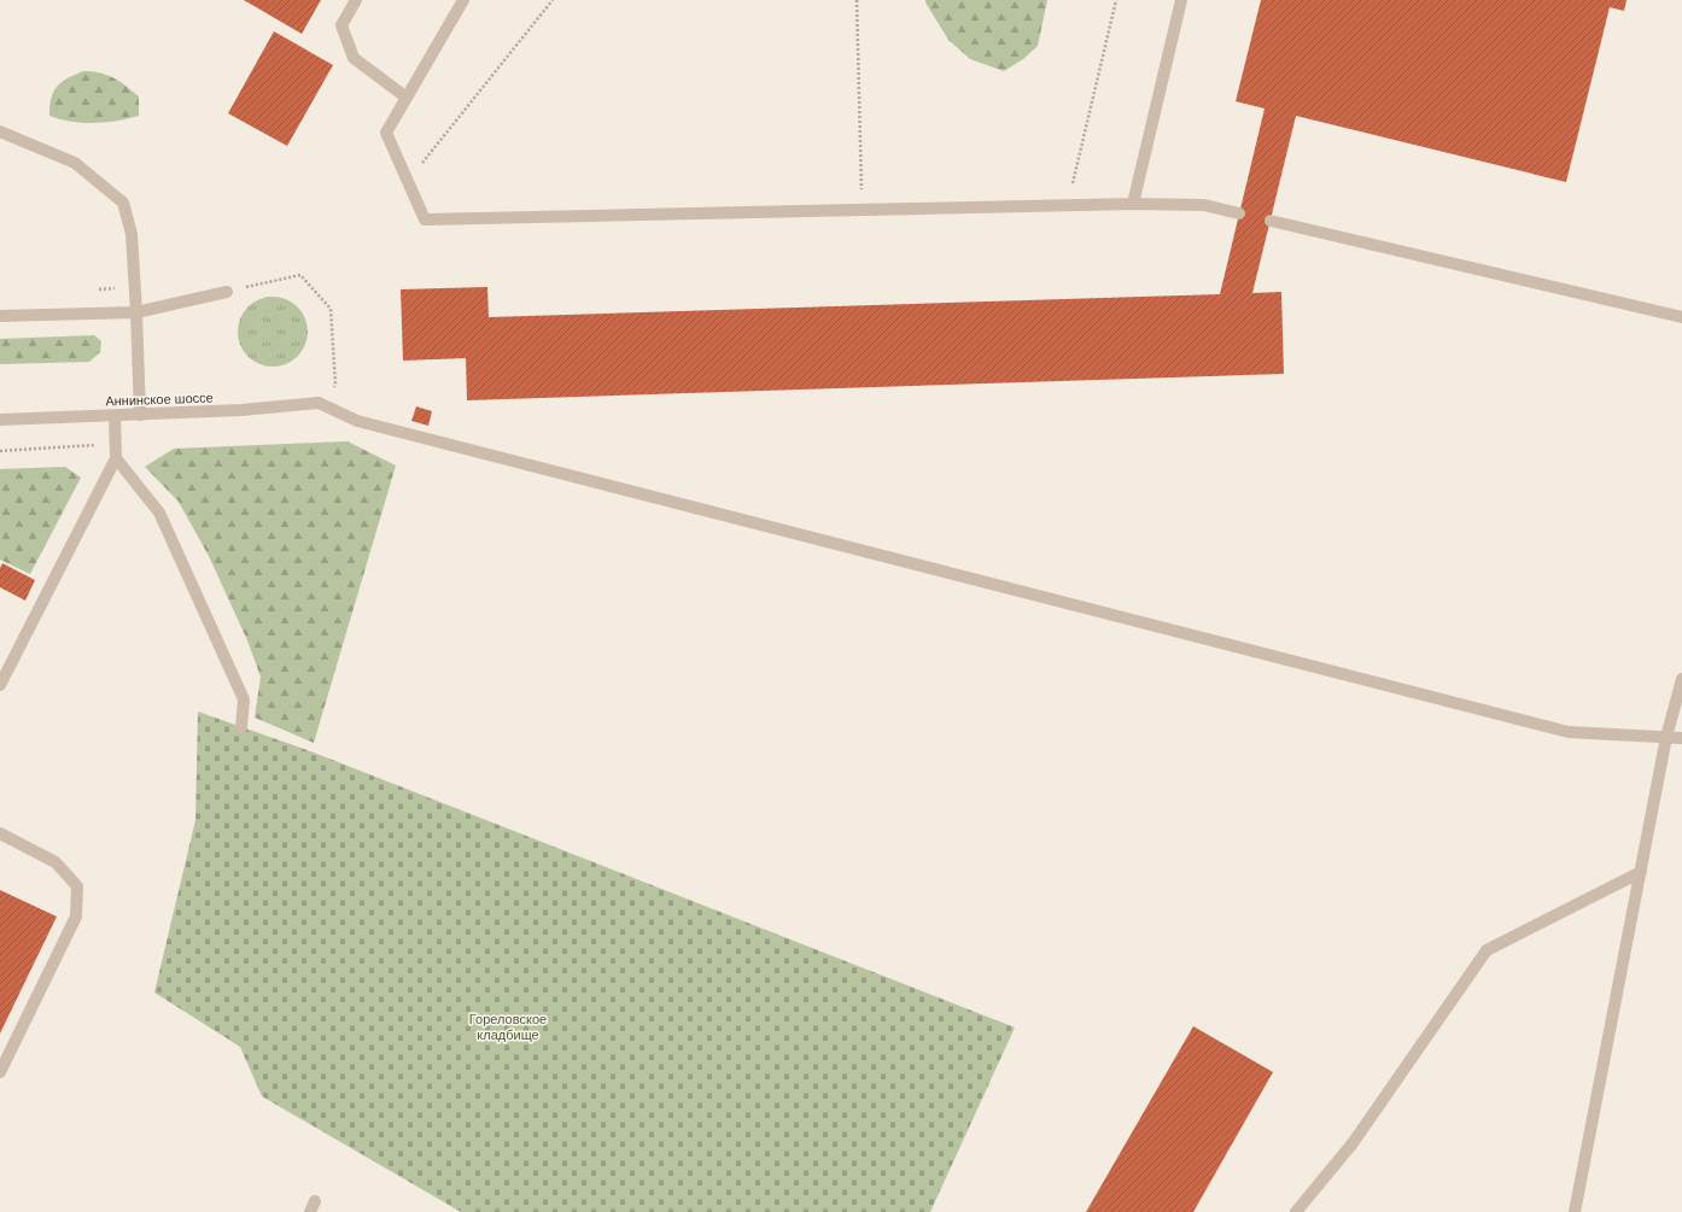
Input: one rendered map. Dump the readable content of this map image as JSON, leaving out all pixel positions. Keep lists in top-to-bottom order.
{
  "streets": {
    "street": ["Аннинское шоссе"]
  },
  "parks": ["Гореловское кладбище"]
}
